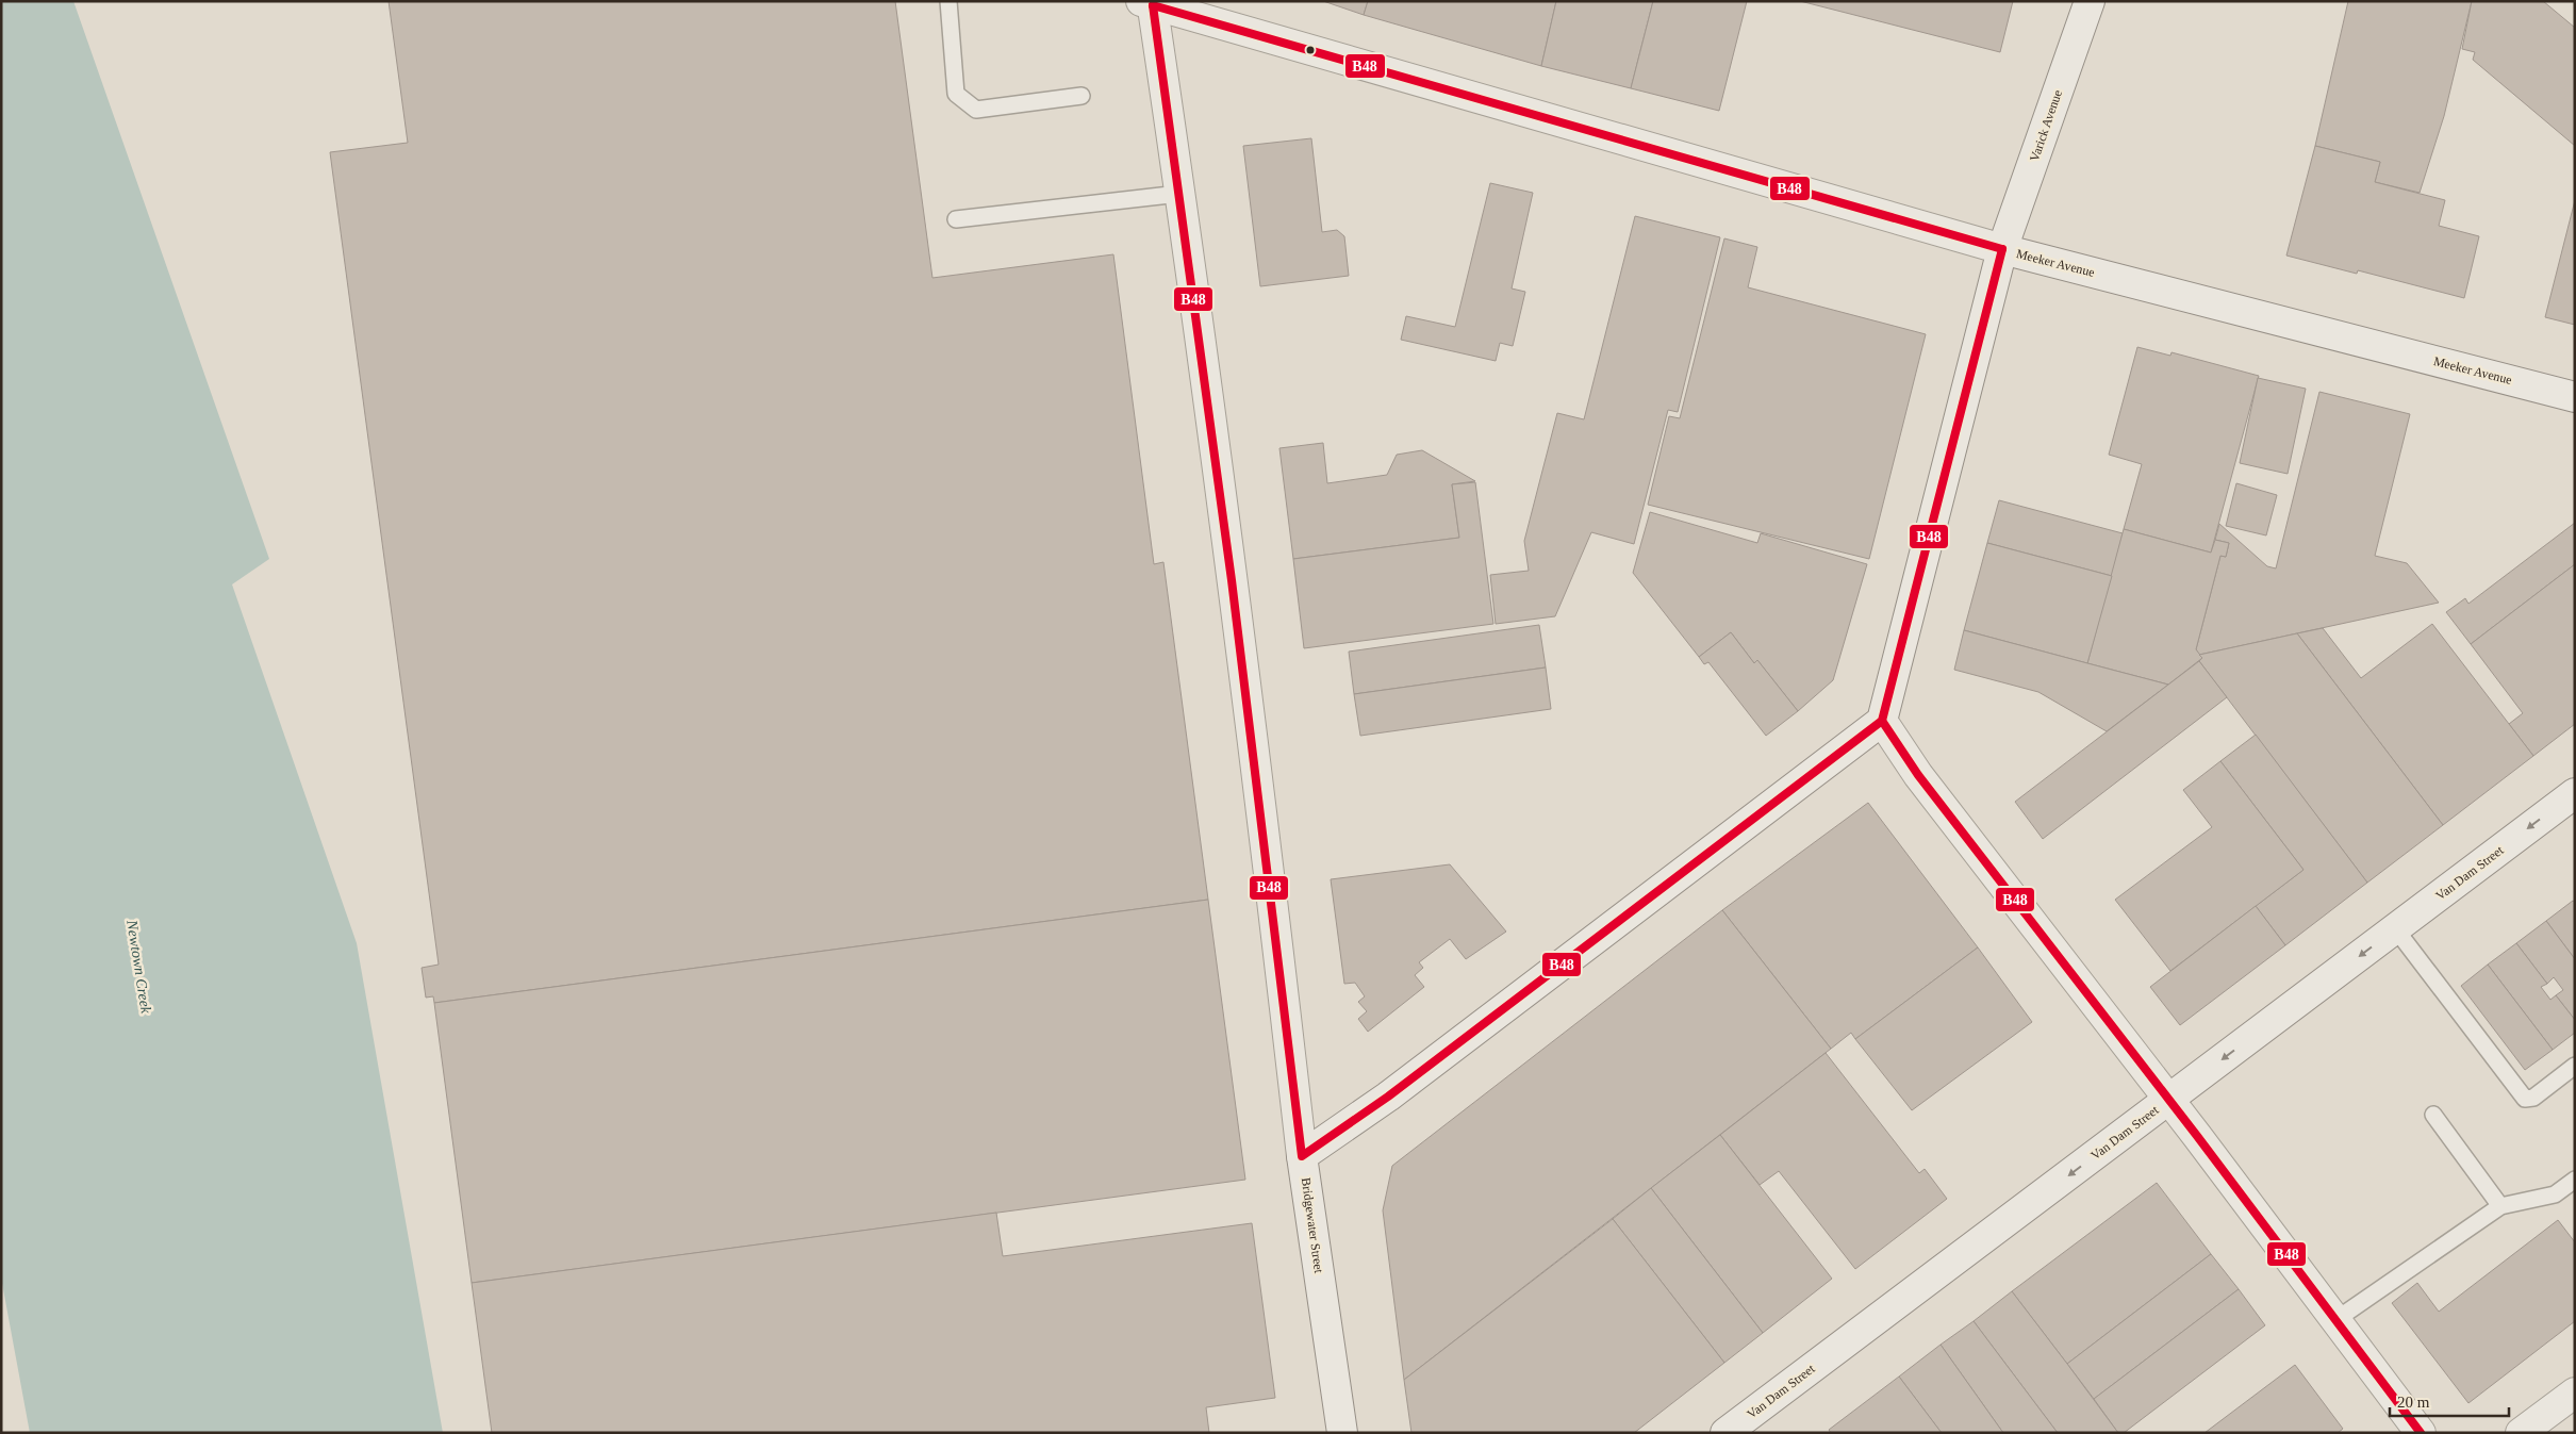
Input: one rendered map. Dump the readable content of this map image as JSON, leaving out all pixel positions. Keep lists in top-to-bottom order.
{
  "streets": {
    "main road": [
      "Varick Avenue",
      "Meeker Avenue",
      "Van Dam Street",
      "Bridgewater Street"
    ]
  },
  "crossings": [
    ["Varick Avenue", "Meeker Avenue"],
    ["Meeker Avenue", "Bridgewater Street"]
  ],
  "one_way": ["Van Dam Street"],
  "water": ["Newtown Creek"],
  "lines": ["transit line B48"],
  "scale_bar": "20 m"
}
